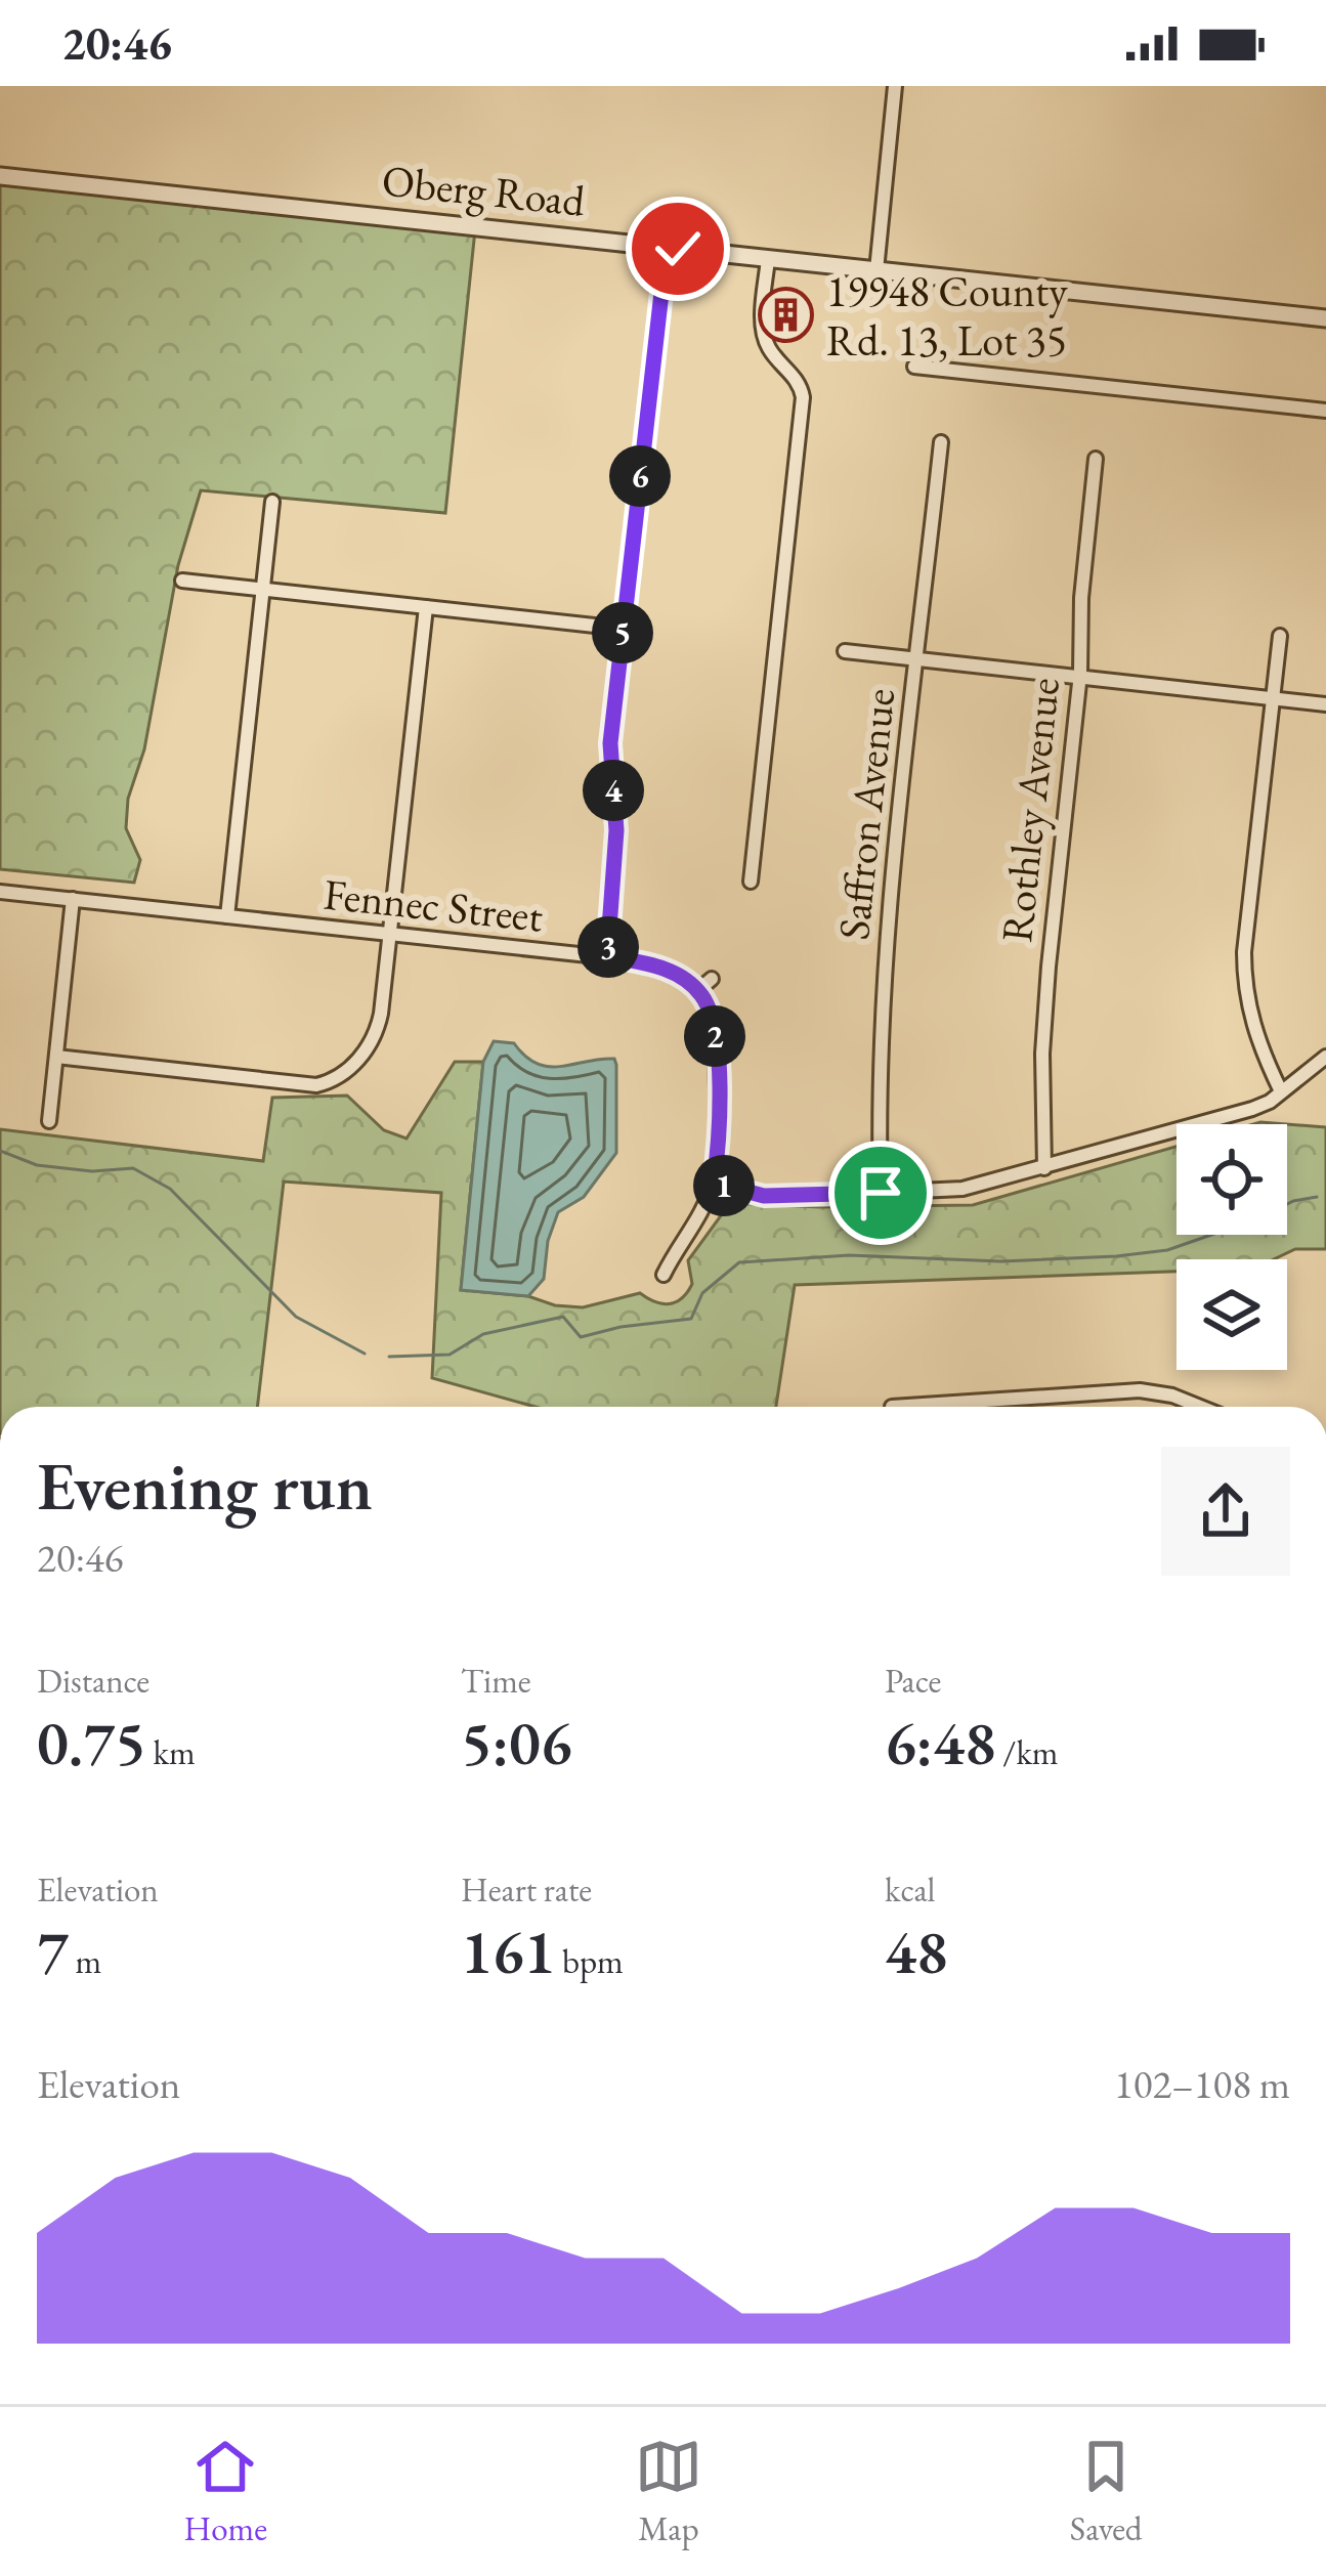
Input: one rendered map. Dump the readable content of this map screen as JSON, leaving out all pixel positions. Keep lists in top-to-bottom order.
{
  "streets": {
    "street": [
      "Oberg Road",
      "Rothley Avenue",
      "Saffron Avenue",
      "Fennec Street"
    ]
  },
  "places": {
    "building": ["19948 County Rd. 13, Lot 35"]
  },
  "page": {
    "status": "20:46",
    "pins": [
      "6",
      "5",
      "4",
      "3",
      "2",
      "1"
    ],
    "heading": ["Evening run", "20:46"],
    "stats": [
      ["Distance", "0.75 km"],
      ["Time", "5:06"],
      ["Pace", "6:48 /km"],
      ["Elevation", "7 m"],
      ["Heart rate", "161 bpm"],
      ["kcal", "48"]
    ],
    "chart": ["Elevation", "102–108 m"],
    "tabs": ["Home", "Map", "Saved"]
  }
}
